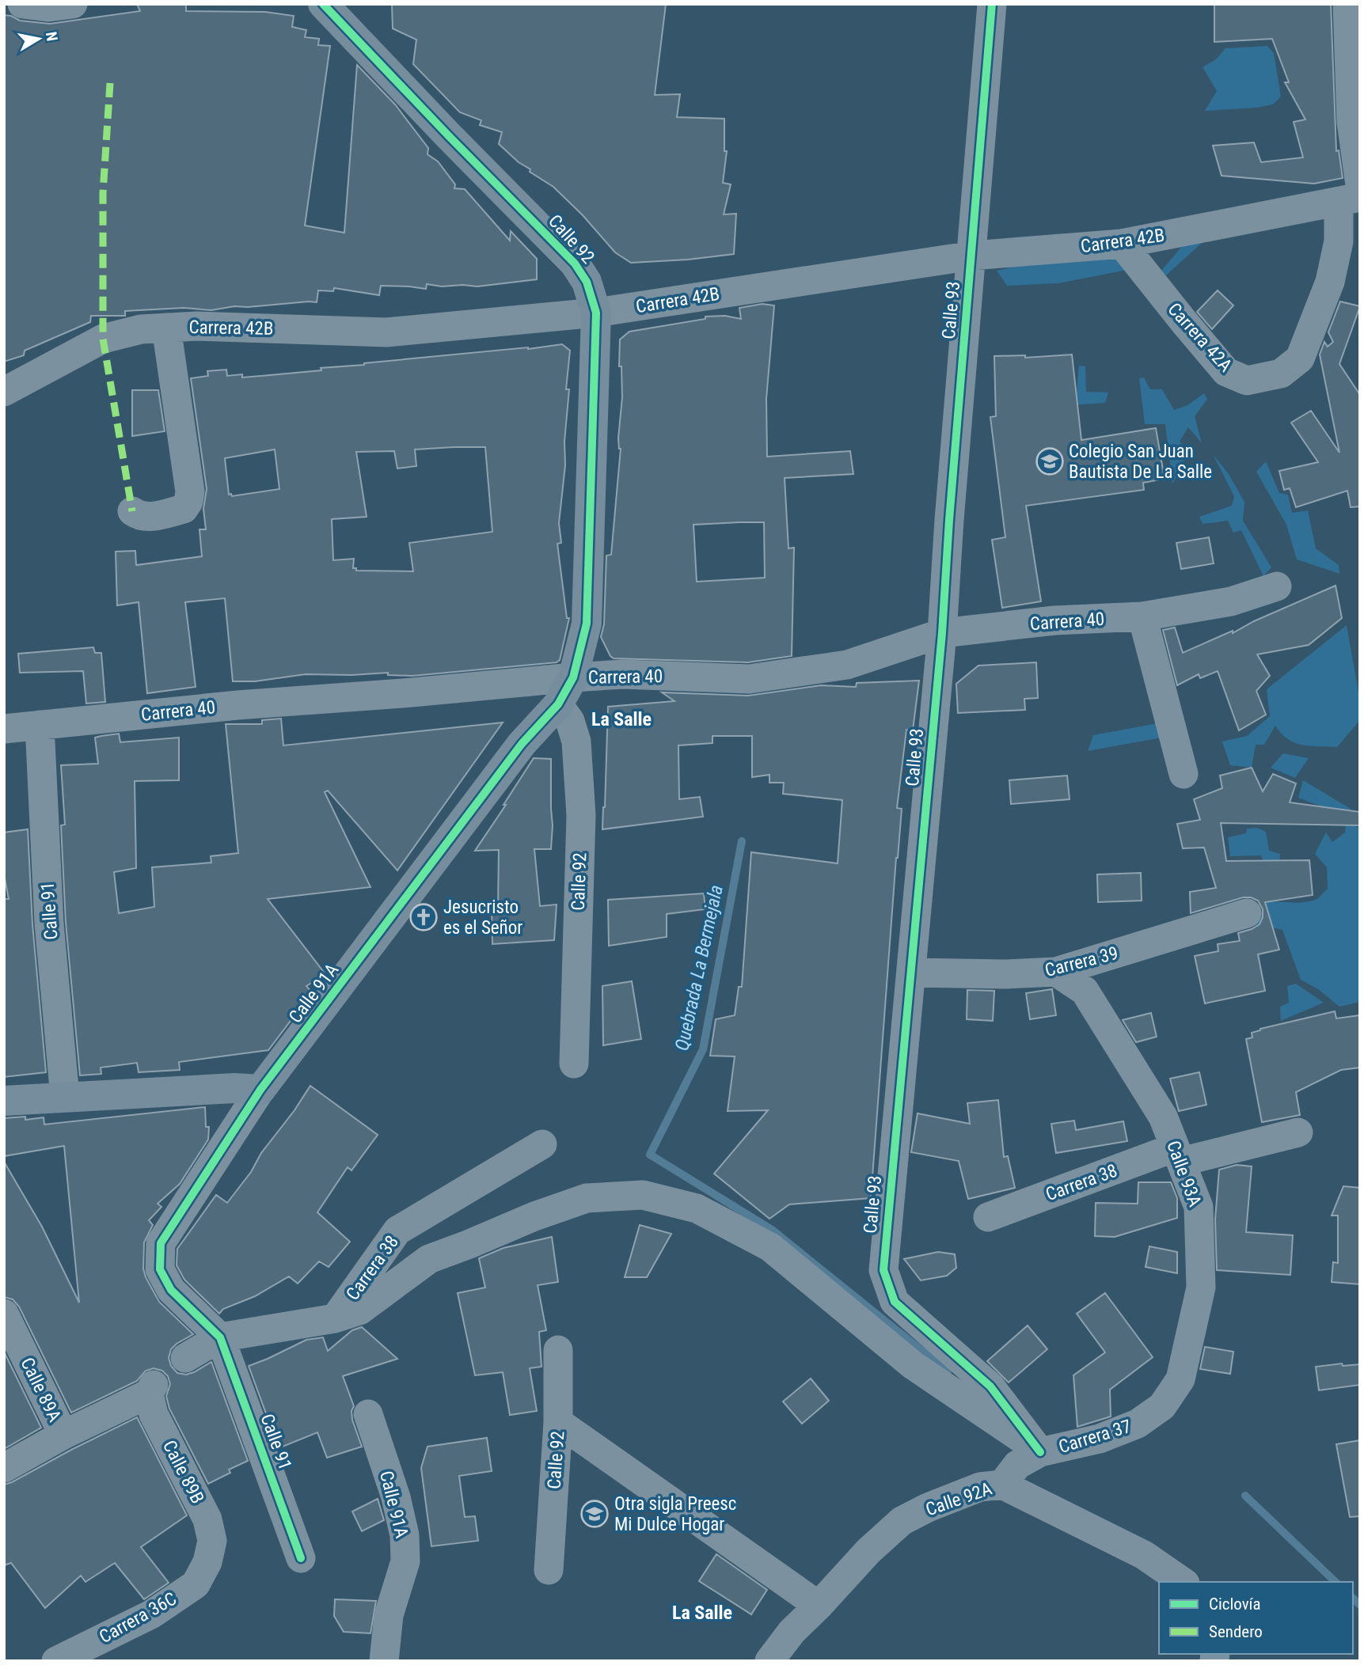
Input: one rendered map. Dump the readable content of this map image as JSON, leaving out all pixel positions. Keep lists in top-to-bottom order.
{
  "streets": {
    "street": [
      "Calle 92",
      "Carrera 42B",
      "Calle 93",
      "Carrera 42A",
      "Carrera 40",
      "Calle 91",
      "Carrera 39",
      "Calle 91A",
      "Calle 93A",
      "Carrera 38",
      "Calle 89A",
      "Carrera 37",
      "Calle 89B",
      "Calle 92A",
      "Carrera 36C"
    ]
  },
  "crossings": [
    ["Calle 92", "Carrera 42B"],
    ["Calle 92", "Carrera 40"],
    ["Calle 92", "Calle 91A"],
    ["Carrera 42B", "Calle 93"],
    ["Carrera 42B", "Carrera 42A"],
    ["Calle 93", "Carrera 40"],
    ["Calle 93", "Carrera 39"],
    ["Calle 93", "Carrera 37"],
    ["Carrera 40", "Calle 91"],
    ["Carrera 40", "Calle 91A"],
    ["Calle 91", "Calle 91A"],
    ["Calle 91", "Carrera 38"],
    ["Carrera 39", "Calle 93A"],
    ["Calle 91A", "Carrera 38"],
    ["Calle 93A", "Carrera 38"],
    ["Calle 93A", "Carrera 37"],
    ["Calle 89A", "Calle 89B"],
    ["Carrera 37", "Calle 92A"],
    ["Calle 89B", "Carrera 36C"]
  ],
  "districts": ["La Salle", "La Salle"],
  "water": ["Quebrada La Bermejala"],
  "places": {
    "school or university": ["Colegio San Juan Bautista De La Salle", "Otra sigla Preesc Mi Dulce Hogar"],
    "church": ["Jesucristo es el Señor"]
  },
  "legend": ["Ciclovía", "Sendero"],
  "north": "right"
}
